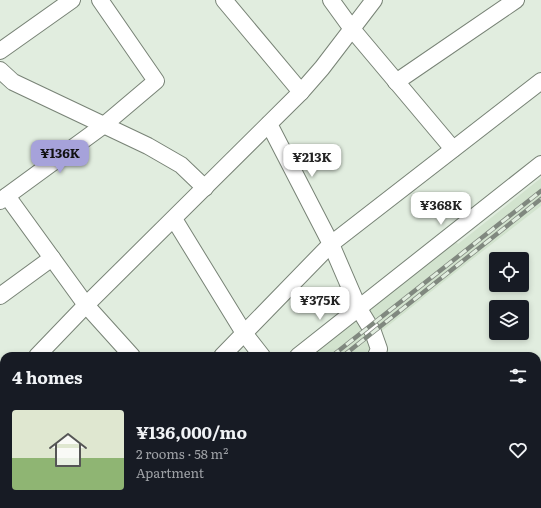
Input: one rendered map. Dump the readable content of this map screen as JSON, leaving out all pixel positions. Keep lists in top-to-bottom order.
{
  "page": {
    "price": [
      "¥136K",
      "¥213K",
      "¥368K",
      "¥375K"
    ],
    "heading": "4 homes",
    "list": [
      {
        "name": "¥136,000/mo",
        "note": "2 rooms · 58 m² · Apartment"
      }
    ]
  }
}
